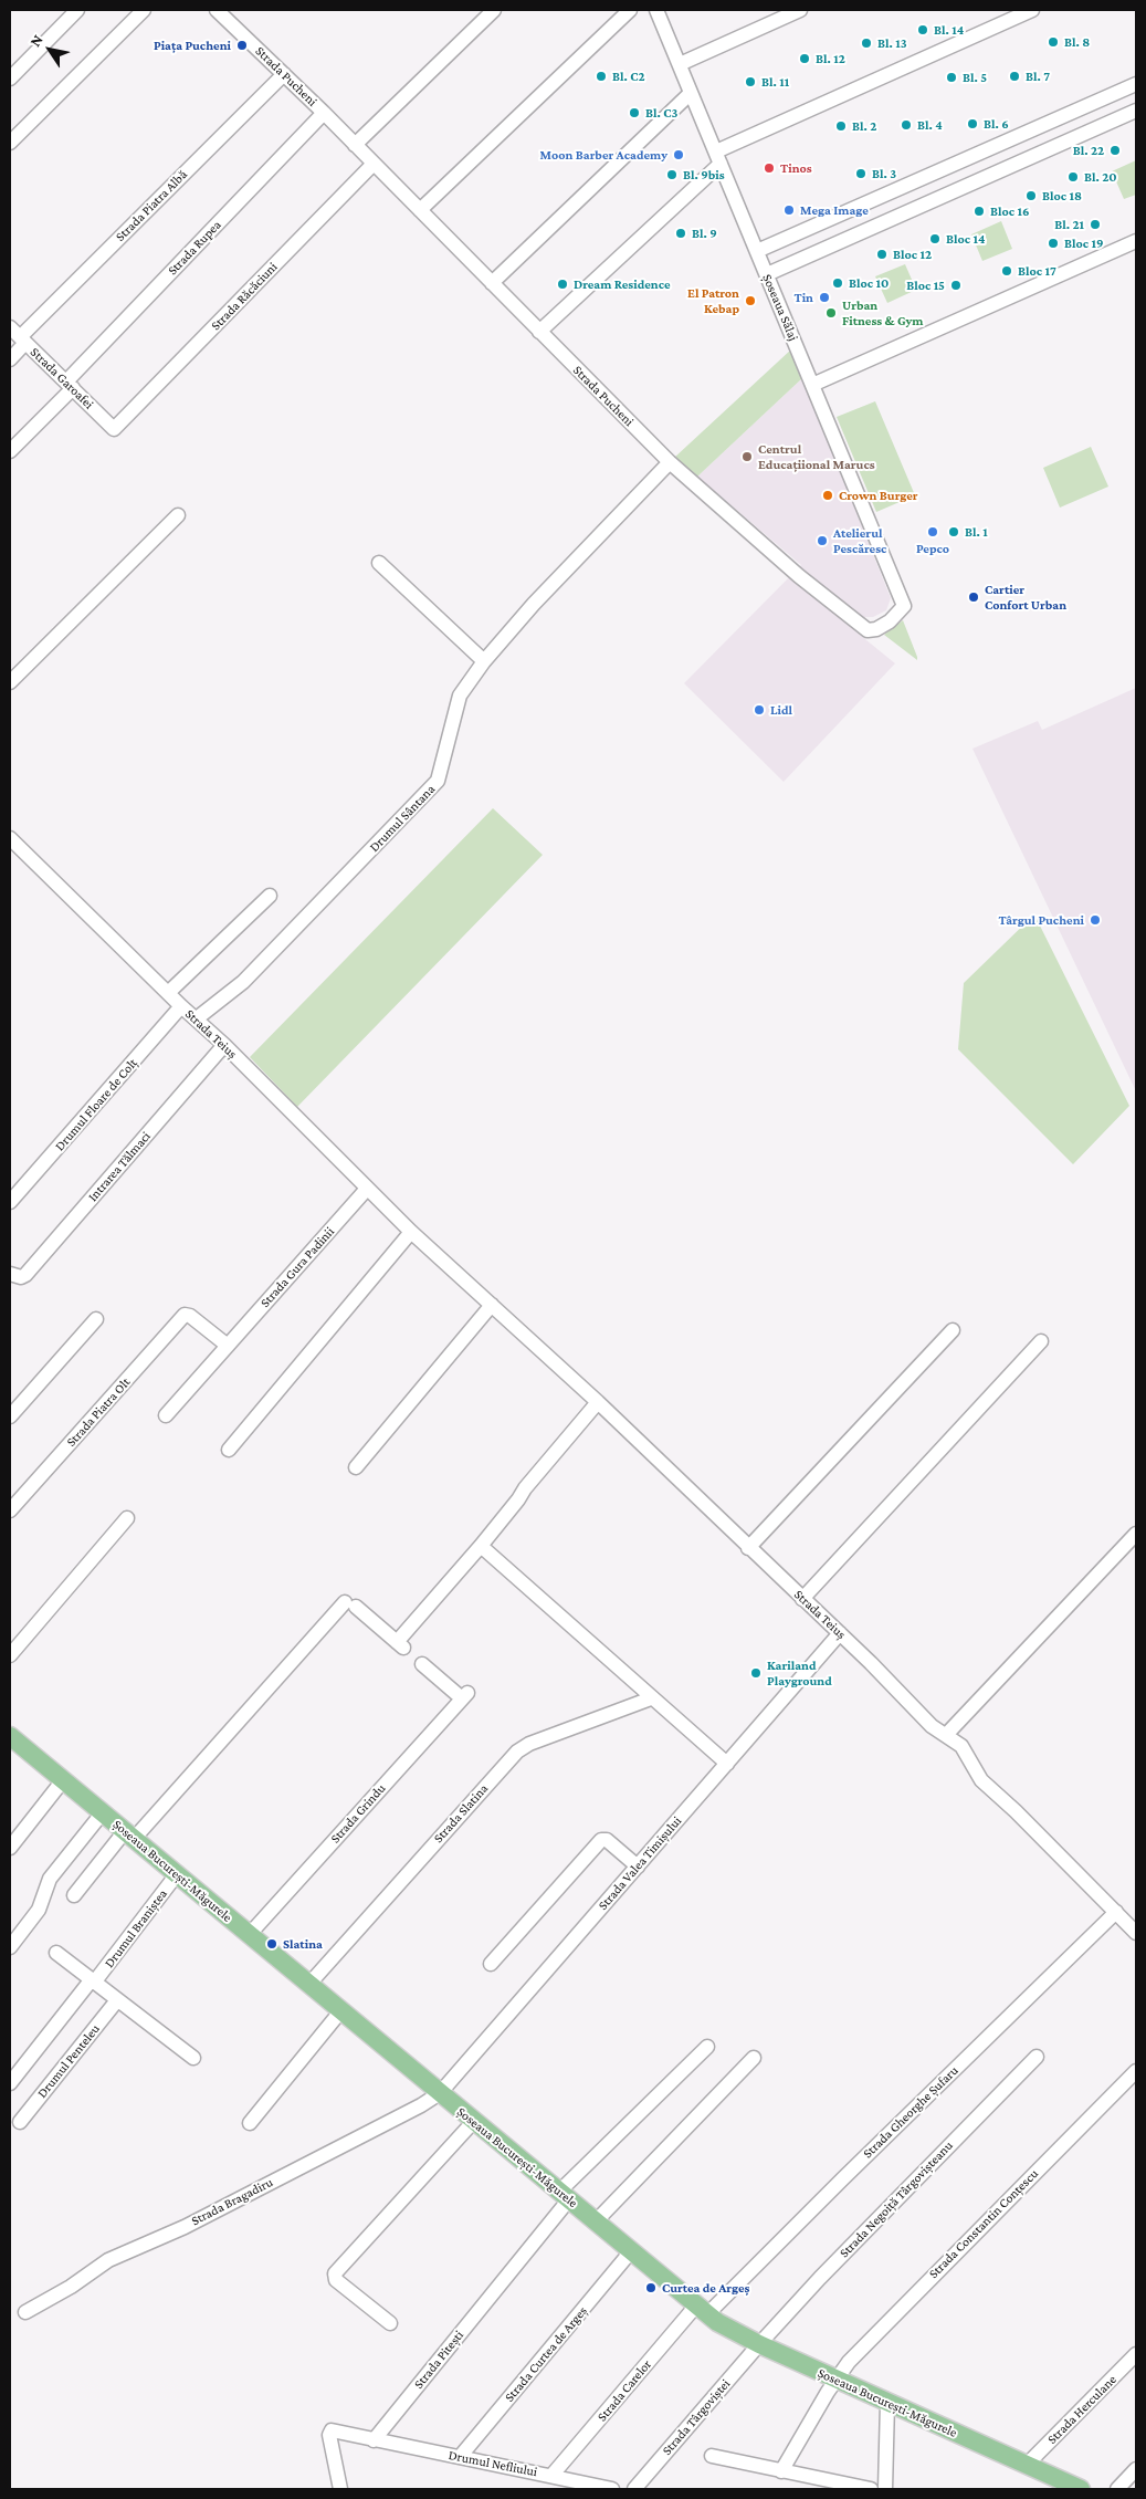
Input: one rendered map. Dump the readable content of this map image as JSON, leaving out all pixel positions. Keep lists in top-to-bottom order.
{
  "streets": {
    "main road": ["Șoseaua București-Măgurele"],
    "street": [
      "Strada Pucheni",
      "Strada Piatra Albă",
      "Strada Rupea",
      "Strada Răcăciuni",
      "Șoseaua Sălaj",
      "Strada Garoafei",
      "Drumul Sântana",
      "Strada Teiuș",
      "Drumul Floare de Colț",
      "Intrarea Tălmaci",
      "Strada Gura Padinii",
      "Strada Piatra Olt",
      "Strada Grindu",
      "Strada Slatina",
      "Strada Valea Timișului",
      "Drumul Braniștea",
      "Drumul Penteleu",
      "Strada Gheorghe Șufaru",
      "Strada Negoiță Târgovișteanu",
      "Strada Bragadiru",
      "Strada Constantin Conțescu",
      "Strada Curtea de Argeș",
      "Strada Pitești",
      "Strada Carelor",
      "Strada Herculane",
      "Strada Târgoviștei",
      "Drumul Nefliului"
    ]
  },
  "crossings": [
    ["Strada Pucheni", "Strada Piatra Albă"],
    ["Strada Pucheni", "Strada Rupea"],
    ["Strada Pucheni", "Strada Răcăciuni"],
    ["Strada Pucheni", "Șoseaua Sălaj"],
    ["Strada Pucheni", "Drumul Sântana"],
    ["Strada Piatra Albă", "Strada Garoafei"],
    ["Strada Rupea", "Strada Garoafei"],
    ["Strada Răcăciuni", "Strada Garoafei"],
    ["Drumul Sântana", "Strada Teiuș"],
    ["Strada Teiuș", "Drumul Floare de Colț"],
    ["Strada Teiuș", "Intrarea Tălmaci"],
    ["Strada Teiuș", "Strada Gura Padinii"],
    ["Strada Teiuș", "Strada Valea Timișului"],
    ["Strada Teiuș", "Strada Gheorghe Șufaru"],
    ["Strada Gura Padinii", "Strada Piatra Olt"],
    ["Strada Grindu", "Șoseaua București-Măgurele"],
    ["Strada Slatina", "Șoseaua București-Măgurele"],
    ["Strada Valea Timișului", "Șoseaua București-Măgurele"],
    ["Strada Valea Timișului", "Strada Bragadiru"],
    ["Șoseaua București-Măgurele", "Drumul Braniștea"],
    ["Șoseaua București-Măgurele", "Strada Gheorghe Șufaru"],
    ["Șoseaua București-Măgurele", "Strada Negoiță Târgovișteanu"],
    ["Șoseaua București-Măgurele", "Strada Bragadiru"],
    ["Șoseaua București-Măgurele", "Strada Constantin Conțescu"],
    ["Șoseaua București-Măgurele", "Strada Curtea de Argeș"],
    ["Șoseaua București-Măgurele", "Strada Pitești"],
    ["Șoseaua București-Măgurele", "Strada Carelor"],
    ["Șoseaua București-Măgurele", "Strada Herculane"],
    ["Șoseaua București-Măgurele", "Strada Târgoviștei"],
    ["Strada Gheorghe Șufaru", "Strada Carelor"],
    ["Strada Negoiță Târgovișteanu", "Strada Târgoviștei"],
    ["Strada Curtea de Argeș", "Drumul Nefliului"],
    ["Strada Pitești", "Drumul Nefliului"],
    ["Strada Carelor", "Drumul Nefliului"]
  ],
  "places": [
    "Bl. 14",
    "Bl. 8",
    "Bl. 13",
    "Piața Pucheni",
    "Bl. 12",
    "Bl. C2",
    "Bl. 7",
    "Bl. 5",
    "Bl. 11",
    "Bl. C3",
    "Bl. 6",
    "Bl. 4",
    "Bl. 2",
    "Bl. 22",
    "Moon Barber Academy",
    "Tinos",
    "Bl. 3",
    "Bl. 9bis",
    "Bl. 20",
    "Bloc 18",
    "Mega Image",
    "Bloc 16",
    "Bl. 21",
    "Bl. 9",
    "Bloc 14",
    "Bloc 19",
    "Bloc 12",
    "Bloc 17",
    "Bloc 10",
    "Dream Residence",
    "Bloc 15",
    "Tin",
    "El Patron Kebap",
    "Urban Fitness & Gym",
    "Centrul Educațiional Marucs",
    "Crown Burger",
    "Pepco",
    "Bl. 1",
    "Atelierul Pescăresc",
    "Cartier Confort Urban",
    "Lidl",
    "Târgul Pucheni",
    "Kariland Playground",
    "Slatina",
    "Curtea de Argeș"
  ],
  "north": "top left"
}
